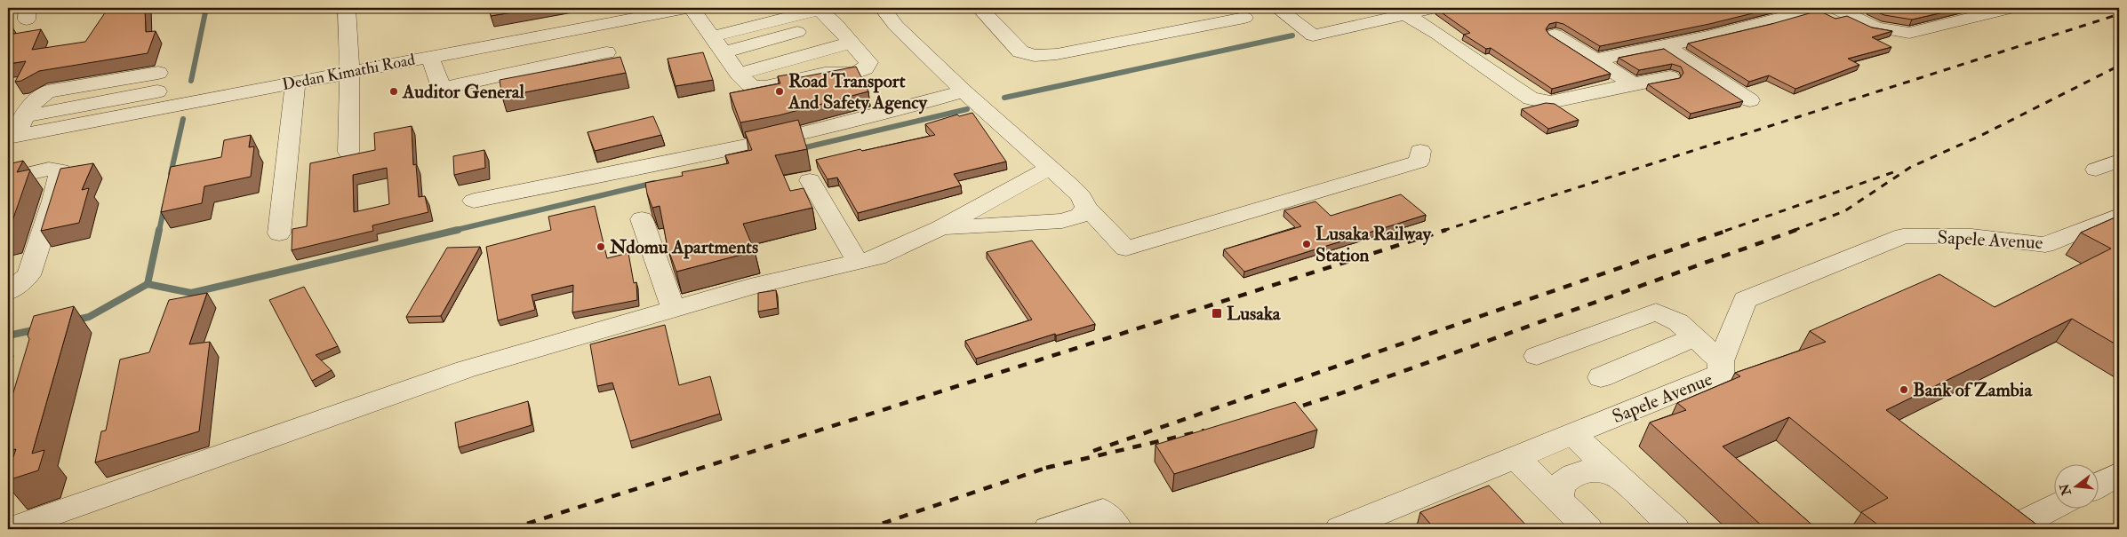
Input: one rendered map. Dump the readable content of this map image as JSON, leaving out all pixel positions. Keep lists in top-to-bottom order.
{
  "streets": {
    "street": ["Dedan Kimathi Road", "Sapele Avenue"]
  },
  "places": {
    "other": [
      "Auditor General",
      "Road Transport And Safety Agency",
      "Lusaka Railway Station",
      "Ndomu Apartments",
      "Bank of Zambia"
    ],
    "transit": ["Lusaka"]
  },
  "north": "left"
}
